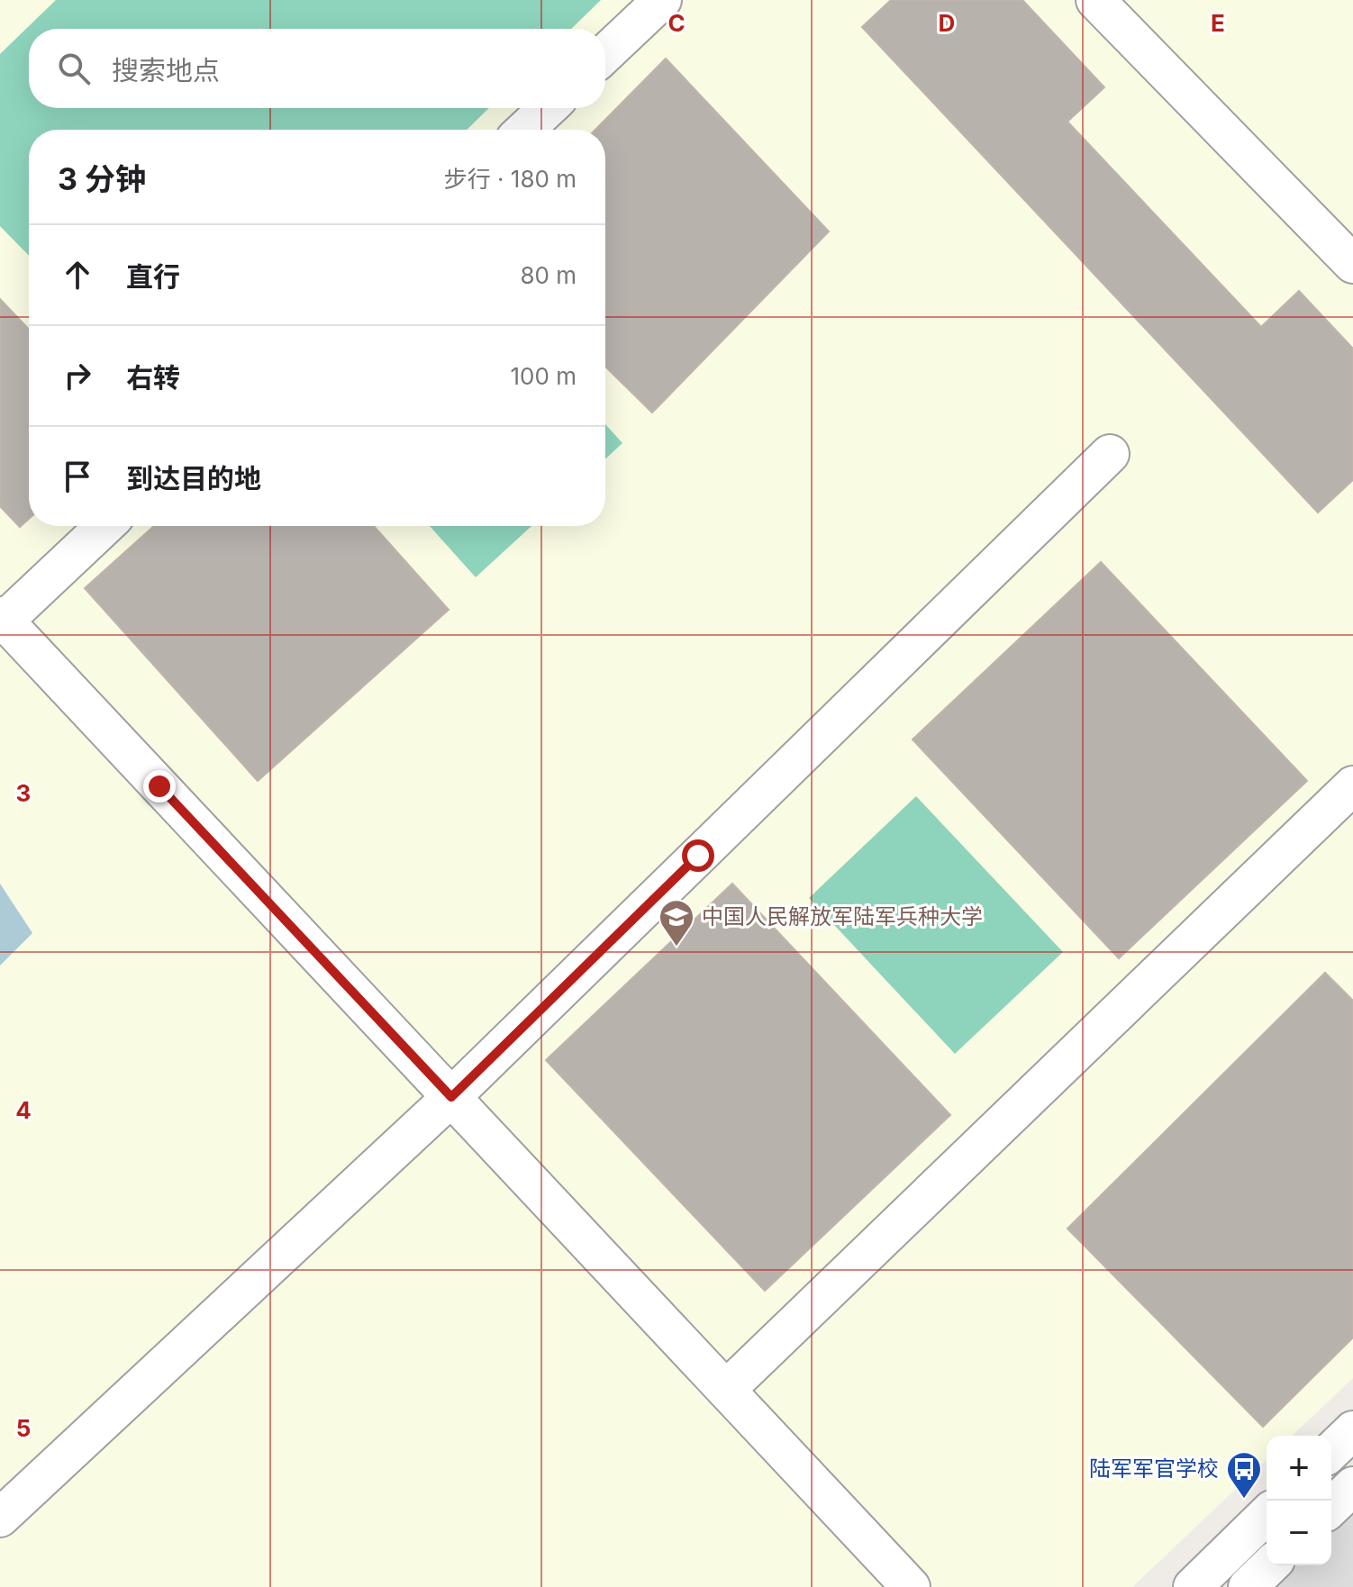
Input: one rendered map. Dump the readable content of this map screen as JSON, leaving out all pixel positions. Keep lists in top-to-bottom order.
{
  "places": {
    "school or university": ["中国人民解放军陆军兵种大学"],
    "bus stop": ["陆军军官学校"]
  },
  "page": {
    "search": "搜索地点",
    "heading": ["3 分钟", "步行 · 180 m"],
    "list": [
      ["直行", "80 m"],
      ["右转", "100 m"],
      "到达目的地"
    ],
    "map_buttons": ["+", "−"]
  },
  "grid": {
    "columns": ["C", "D", "E"],
    "rows": ["3", "4", "5"]
  }
}
